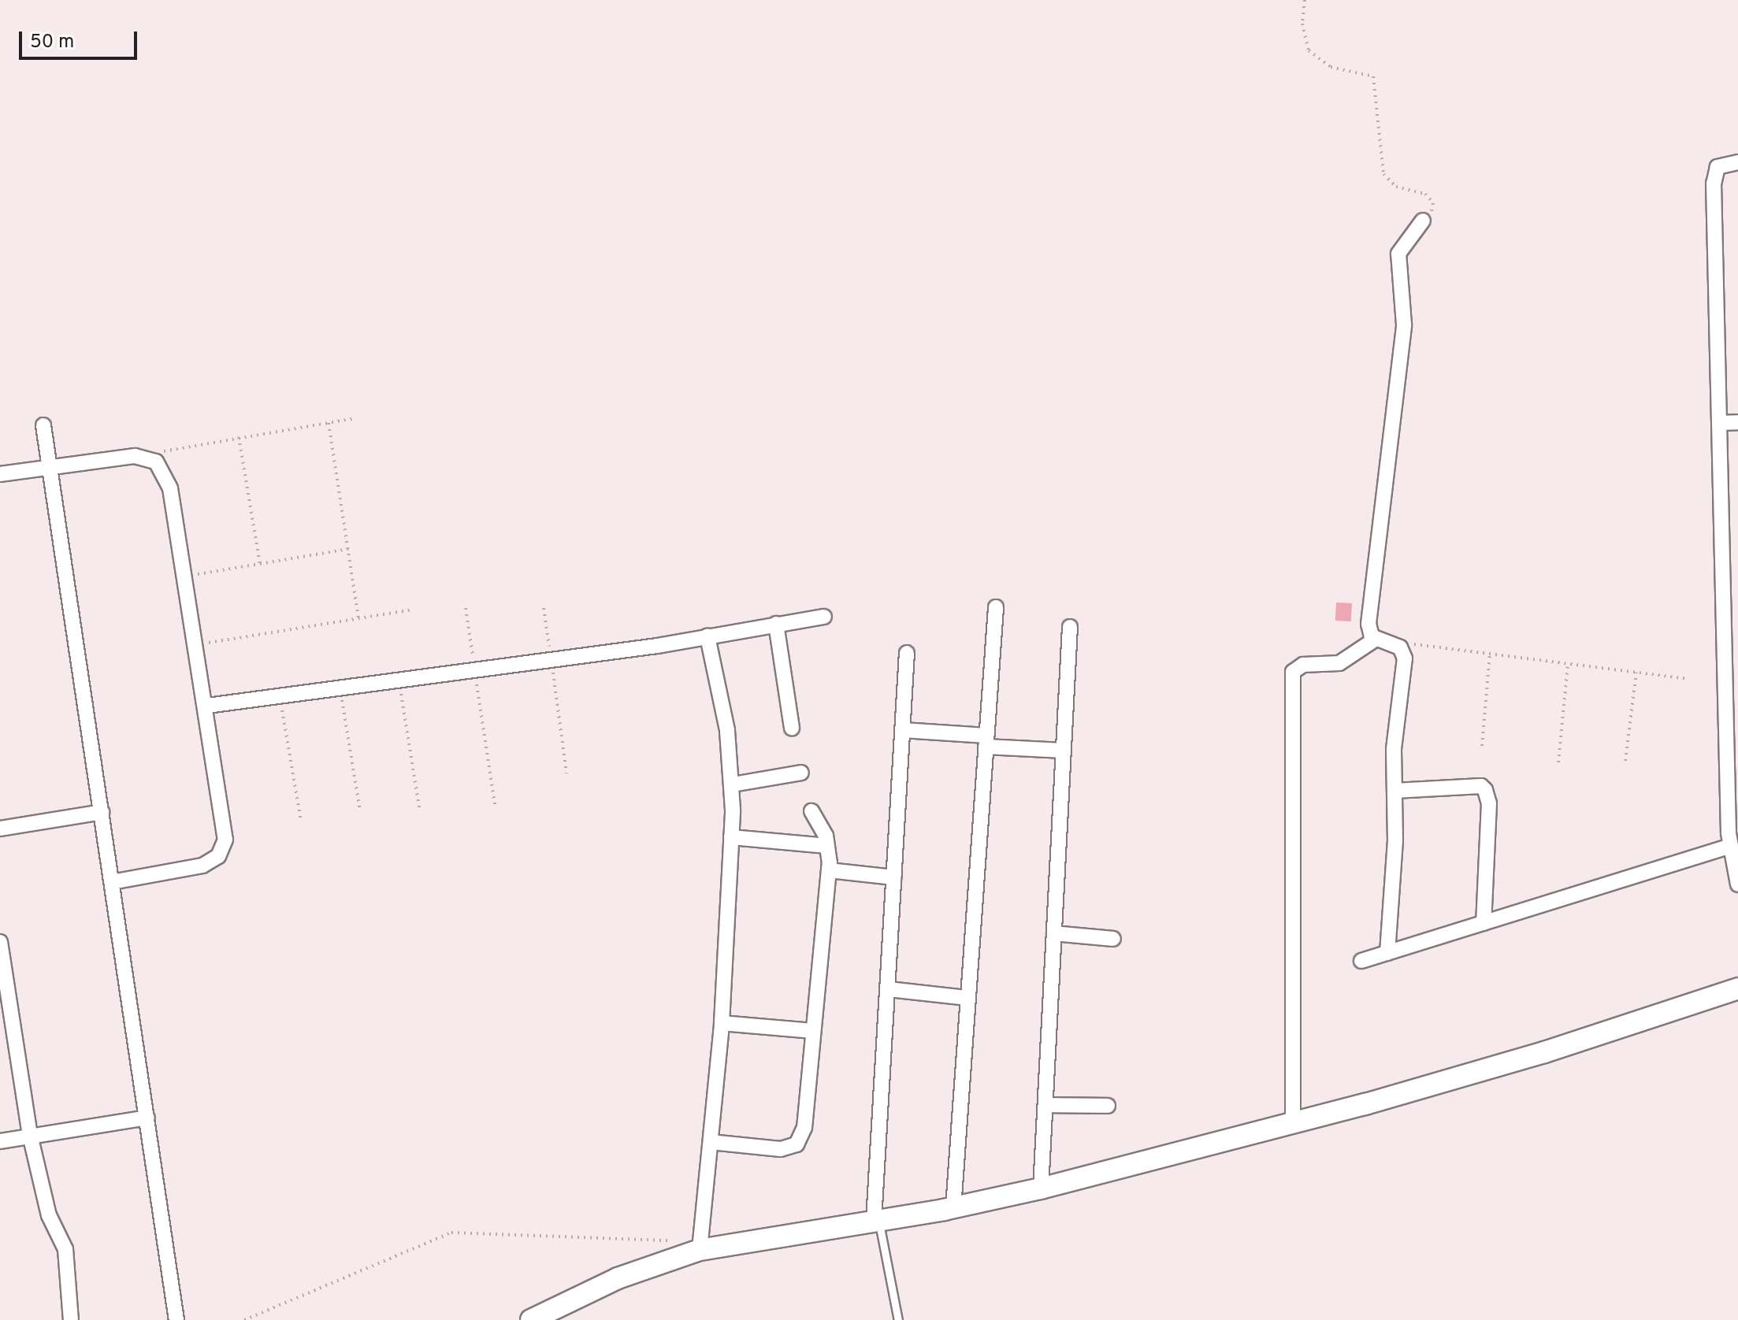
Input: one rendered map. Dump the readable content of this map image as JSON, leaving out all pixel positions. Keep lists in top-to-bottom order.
{
  "scale_bar": "50 m"
}
